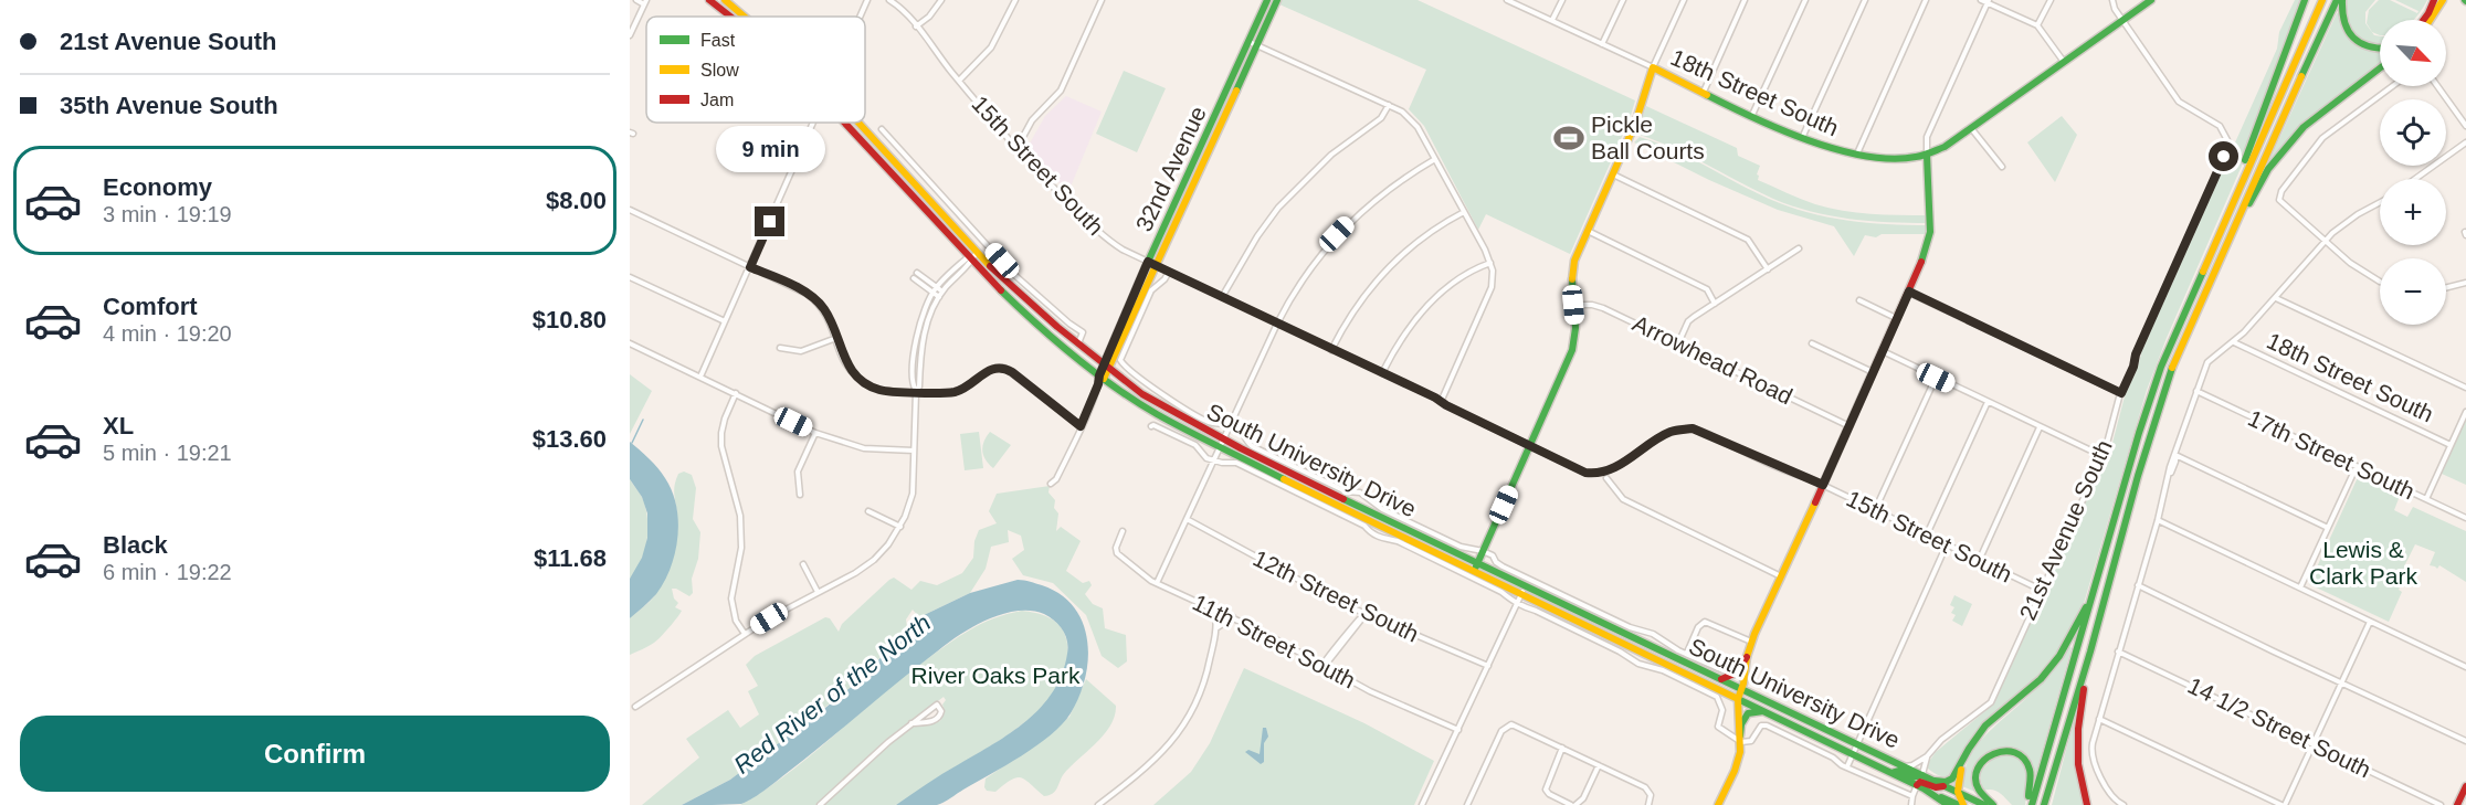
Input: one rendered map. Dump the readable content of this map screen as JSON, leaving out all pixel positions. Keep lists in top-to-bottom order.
{
  "streets": {
    "main road": ["18th Street South", "32nd Avenue", "South University Drive"],
    "street": [
      "15th Street South",
      "Arrowhead Road",
      "17th Street South",
      "21st Avenue South",
      "12th Street South",
      "11th Street South",
      "14 1/2 Street South"
    ]
  },
  "crossings": [
    ["18th Street South", "21st Avenue South"],
    ["15th Street South", "32nd Avenue"],
    ["15th Street South", "21st Avenue South"],
    ["32nd Avenue", "South University Drive"],
    ["South University Drive", "21st Avenue South"]
  ],
  "water": ["Red River of the North"],
  "parks": ["Lewis & Clark Park", "River Oaks Park"],
  "places": {
    "sports": ["Pickle Ball Courts"]
  },
  "legend": ["Fast", "Slow", "Jam"],
  "north": "bottom right",
  "page": {
    "banner": ["21st Avenue South", "35th Avenue South"],
    "map_buttons": ["+", "−"],
    "bubble": "9 min",
    "list": [
      {
        "name": "Economy",
        "note": "3 min · 19:19",
        "value": "$8.00"
      },
      {
        "name": "Comfort",
        "note": "4 min · 19:20",
        "value": "$10.80"
      },
      {
        "name": "XL",
        "note": "5 min · 19:21",
        "value": "$13.60"
      },
      {
        "name": "Black",
        "note": "6 min · 19:22",
        "value": "$11.68"
      }
    ],
    "buttons": "Confirm"
  }
}
